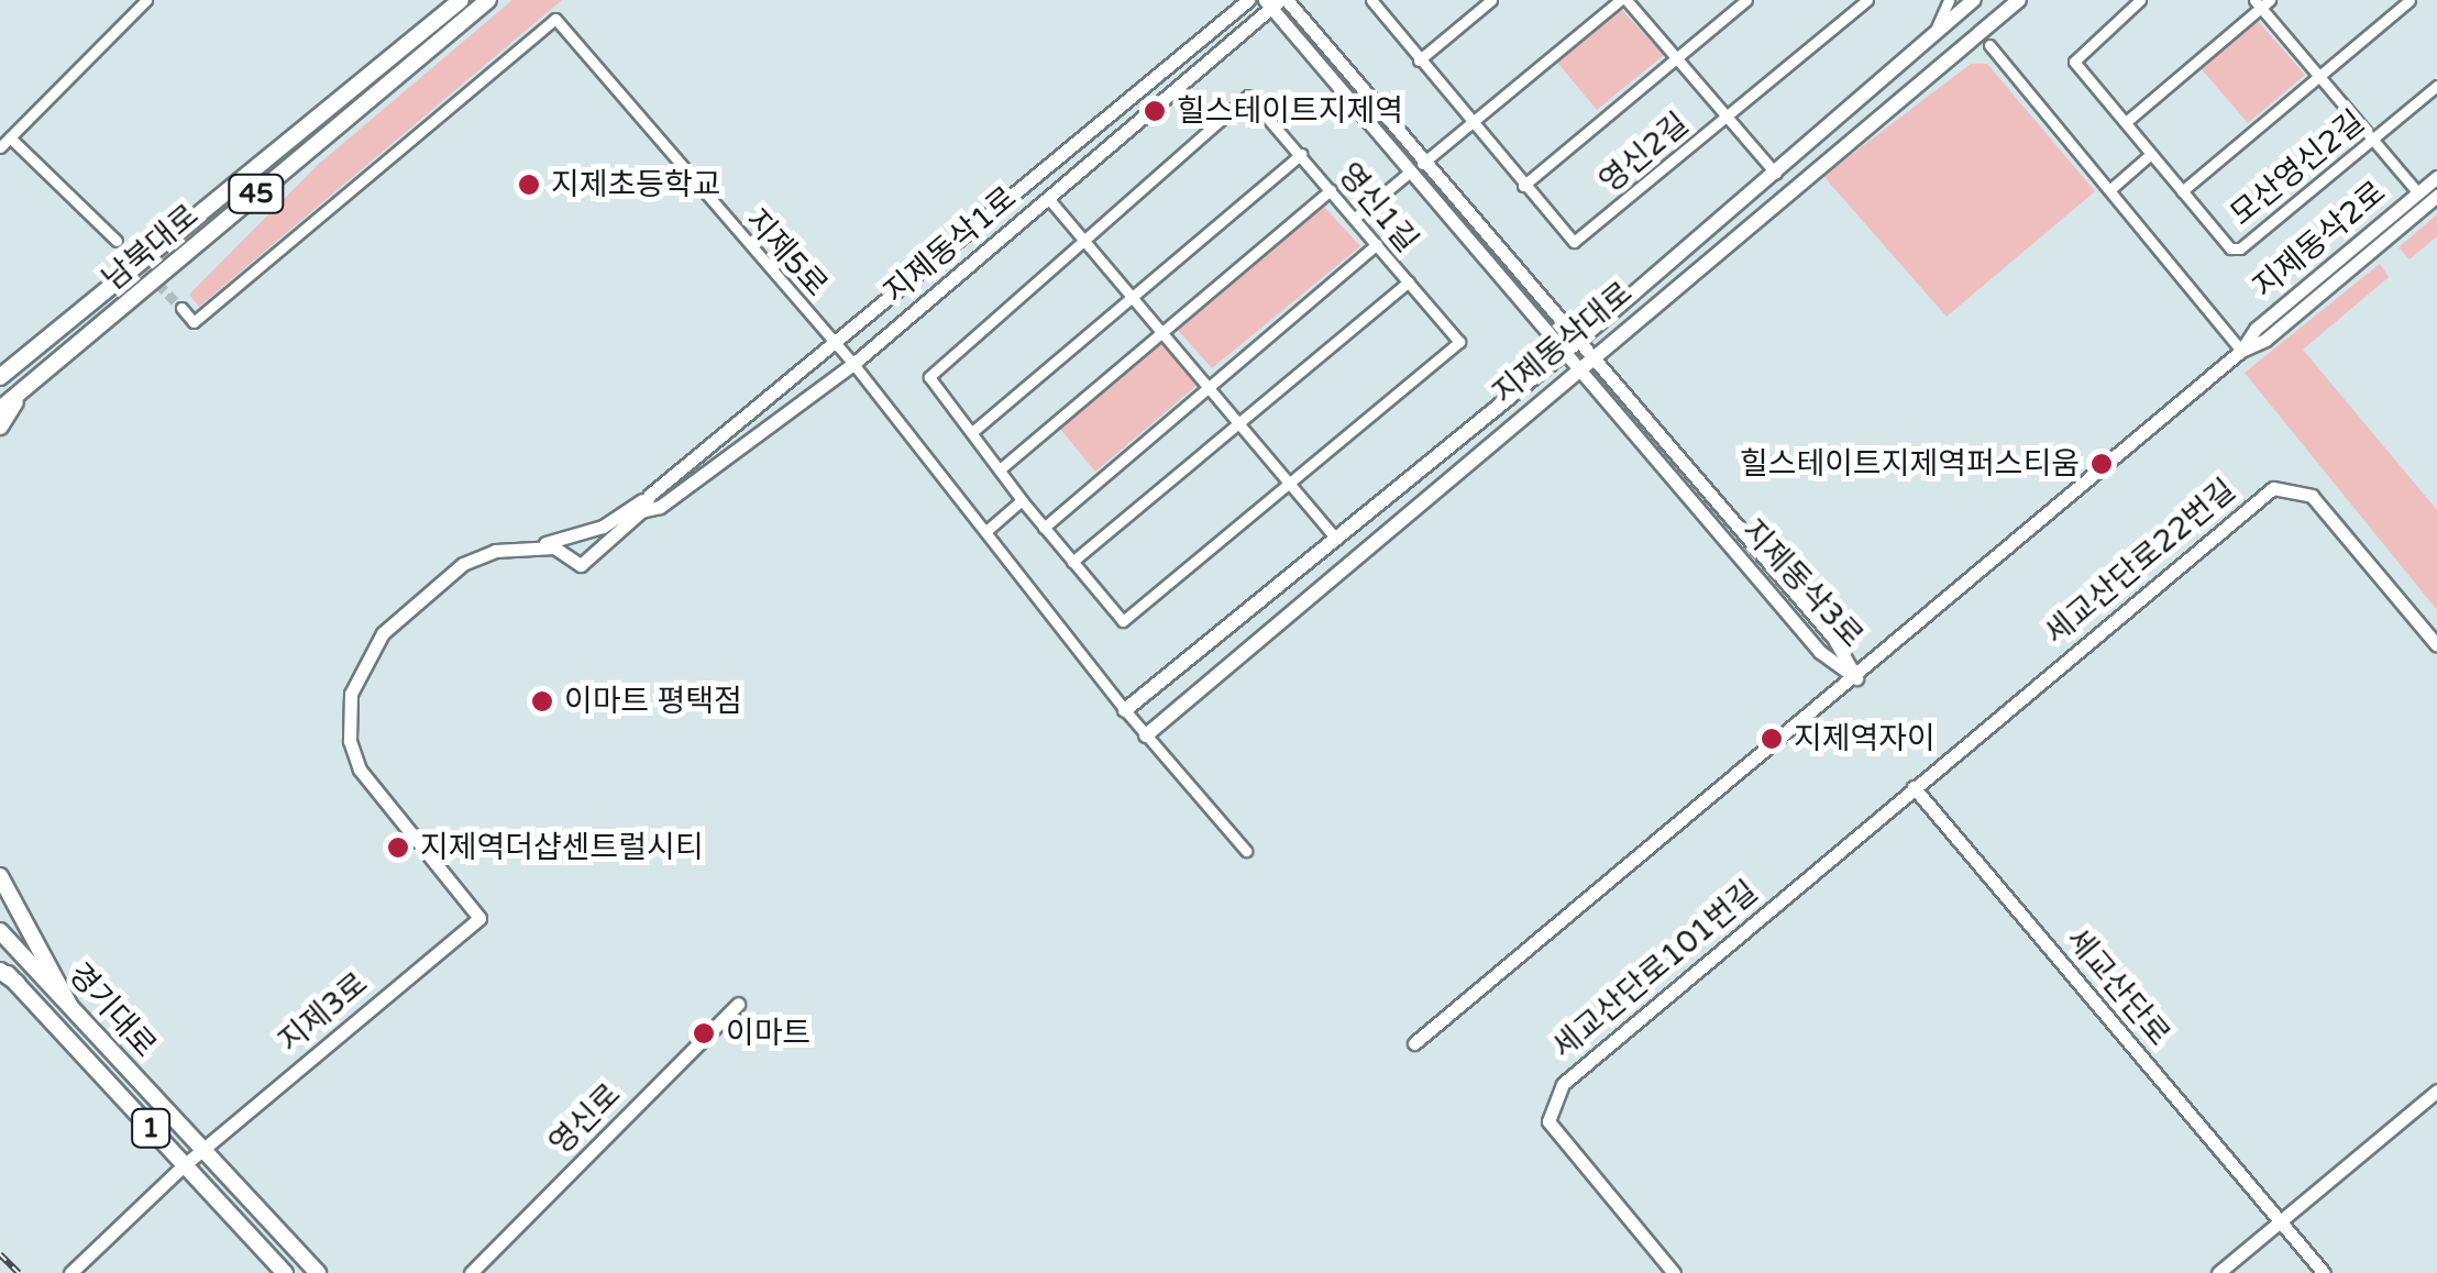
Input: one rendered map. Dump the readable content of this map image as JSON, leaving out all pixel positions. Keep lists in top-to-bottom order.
{
  "streets": {
    "main road": [
      "45",
      "남북대로",
      "지제동삭대로",
      "경기대로",
      "1"
    ],
    "street": [
      "영신2길",
      "모산영신2길",
      "영신1길",
      "지제동삭2로",
      "지제동삭1로",
      "지제5로",
      "세교산단로22번길",
      "지제동삭3로",
      "세교산단로101번길",
      "세교산단로",
      "지제3로",
      "영신로"
    ]
  },
  "crossings": [
    ["지제동삭2로", "지제동삭3로"],
    ["지제동삭1로", "지제5로"],
    ["지제동삭1로", "지제동삭3로"],
    ["지제동삭1로", "지제3로"],
    ["지제5로", "지제동삭대로"],
    ["지제동삭대로", "지제동삭3로"],
    ["세교산단로22번길", "세교산단로101번길"],
    ["세교산단로22번길", "세교산단로"],
    ["세교산단로101번길", "세교산단로"],
    ["경기대로", "지제3로"]
  ],
  "places": [
    "힐스테이트지제역",
    "지제초등학교",
    "힐스테이트지제역퍼스티움",
    "이마트 평택점",
    "지제역자이",
    "지제역더샵센트럴시티",
    "이마트"
  ]
}
